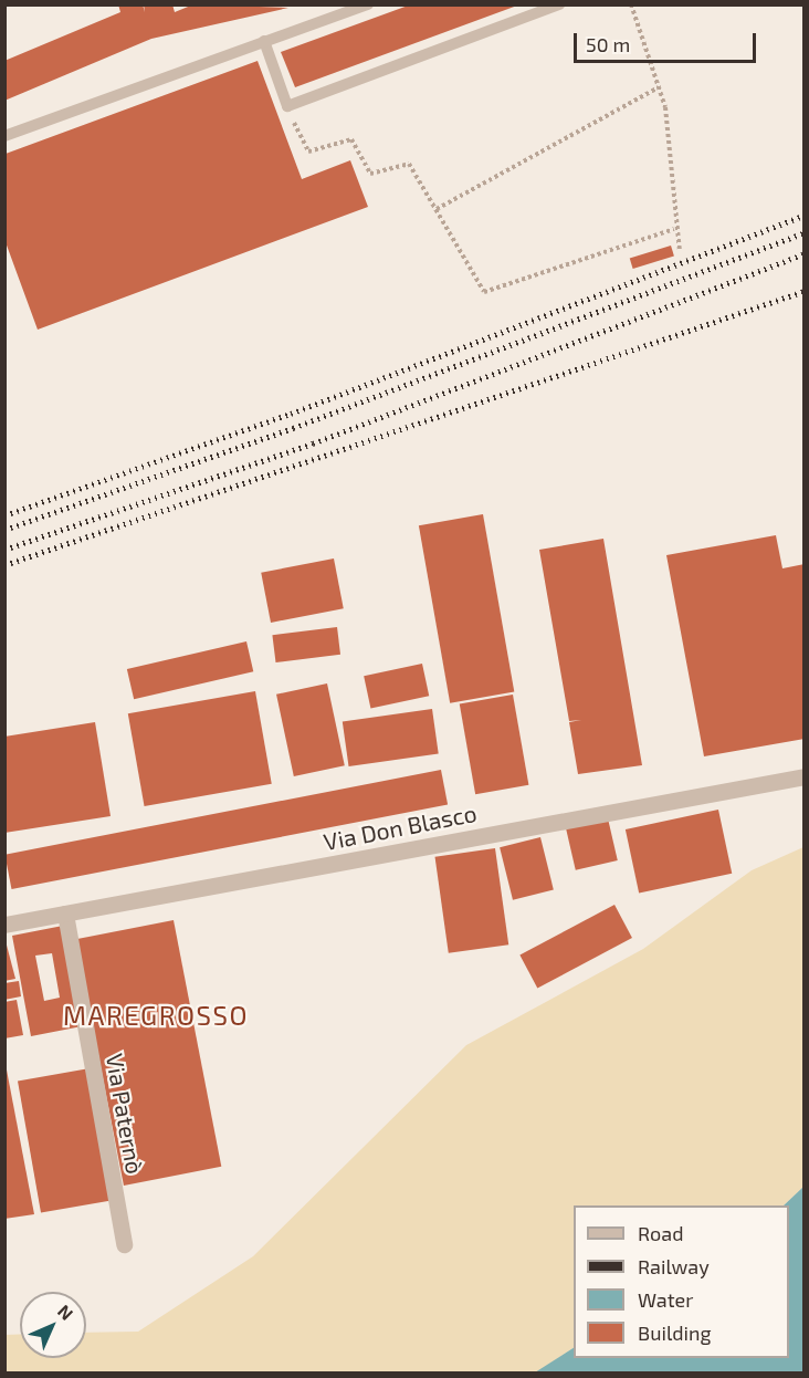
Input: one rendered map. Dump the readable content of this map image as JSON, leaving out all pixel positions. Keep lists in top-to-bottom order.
{
  "streets": {
    "street": ["Via Don Blasco", "Via Paternò"]
  },
  "crossings": [
    ["Via Don Blasco", "Via Paternò"]
  ],
  "districts": ["MAREGROSSO"],
  "legend": [
    "Road",
    "Railway",
    "Water",
    "Building"
  ],
  "scale_bar": "50 m",
  "north": "top right"
}
